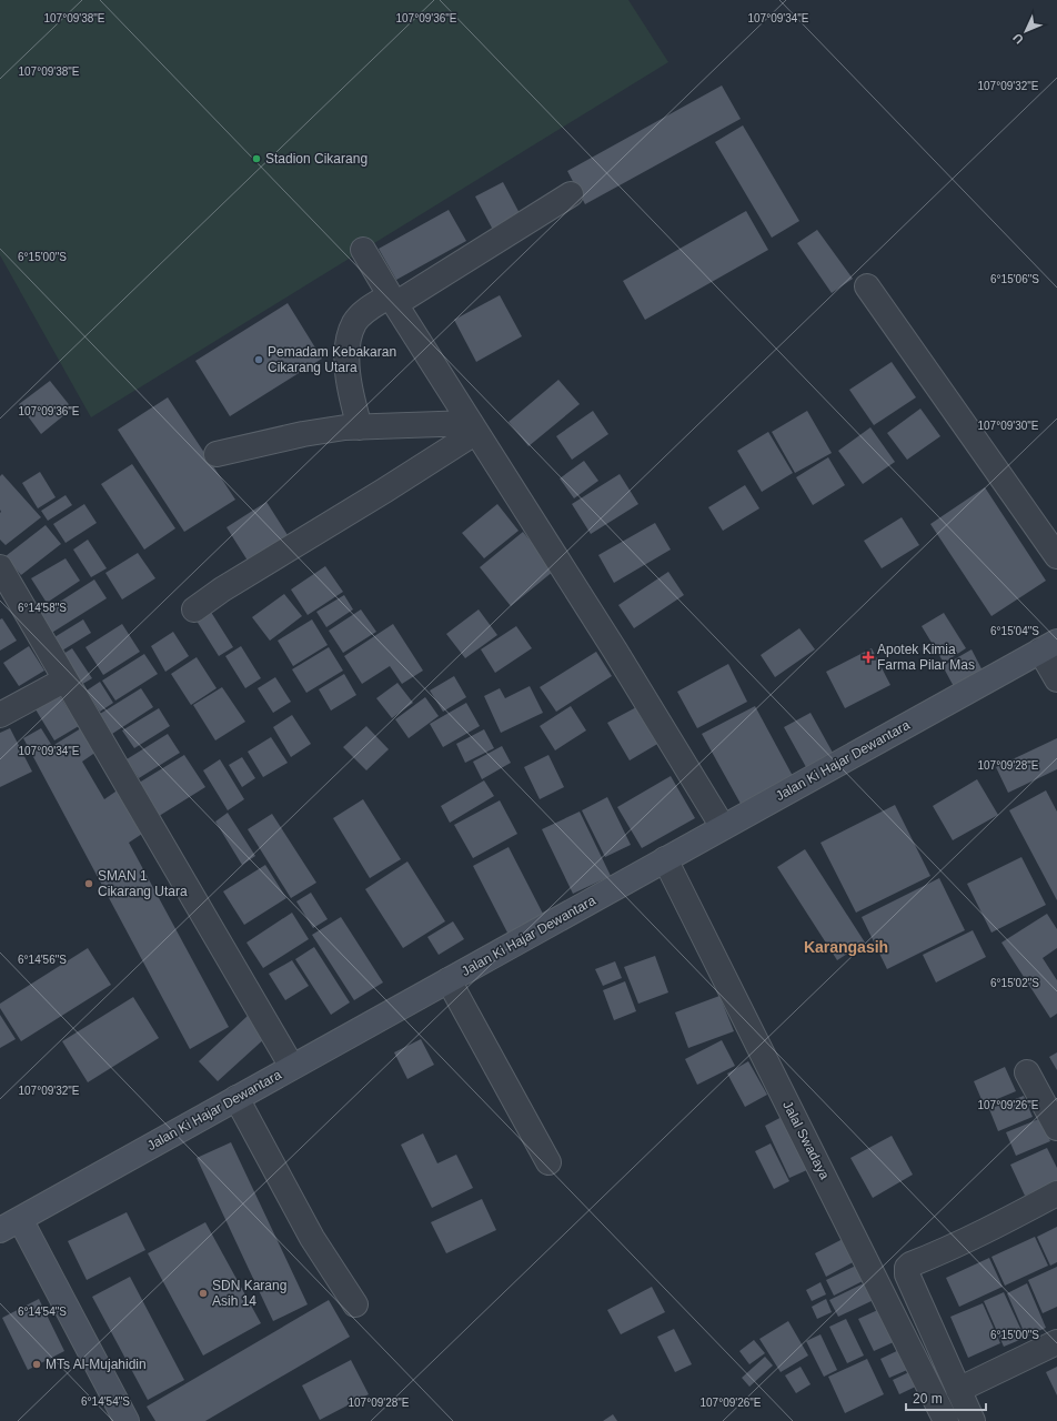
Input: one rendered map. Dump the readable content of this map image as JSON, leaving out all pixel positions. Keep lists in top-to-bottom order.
{
  "streets": {
    "main road": ["Jalan Ki Hajar Dewantara"],
    "street": ["Jalal Swadaya"]
  },
  "crossings": [
    ["Jalan Ki Hajar Dewantara", "Jalal Swadaya"]
  ],
  "districts": ["Karangasih"],
  "places": {
    "other": [
      "Stadion Cikarang",
      "Pemadam Kebakaran Cikarang Utara",
      "SMAN 1 Cikarang Utara",
      "SDN Karang Asih 14",
      "MTs Al-Mujahidin"
    ],
    "health": ["Apotek Kimia Farma Pilar Mas"]
  },
  "scale_bar": "20 m",
  "north": "bottom left",
  "coordinates": [
    "107°09'38\"E",
    "107°09'36\"E",
    "107°09'34\"E",
    "107°09'32\"E",
    "6°15'00\"S",
    "6°15'06\"S",
    "107°09'30\"E",
    "6°14'58\"S",
    "6°15'04\"S",
    "107°09'28\"E",
    "6°14'56\"S",
    "6°15'02\"S",
    "107°09'26\"E",
    "6°14'54\"S"
  ]
}
